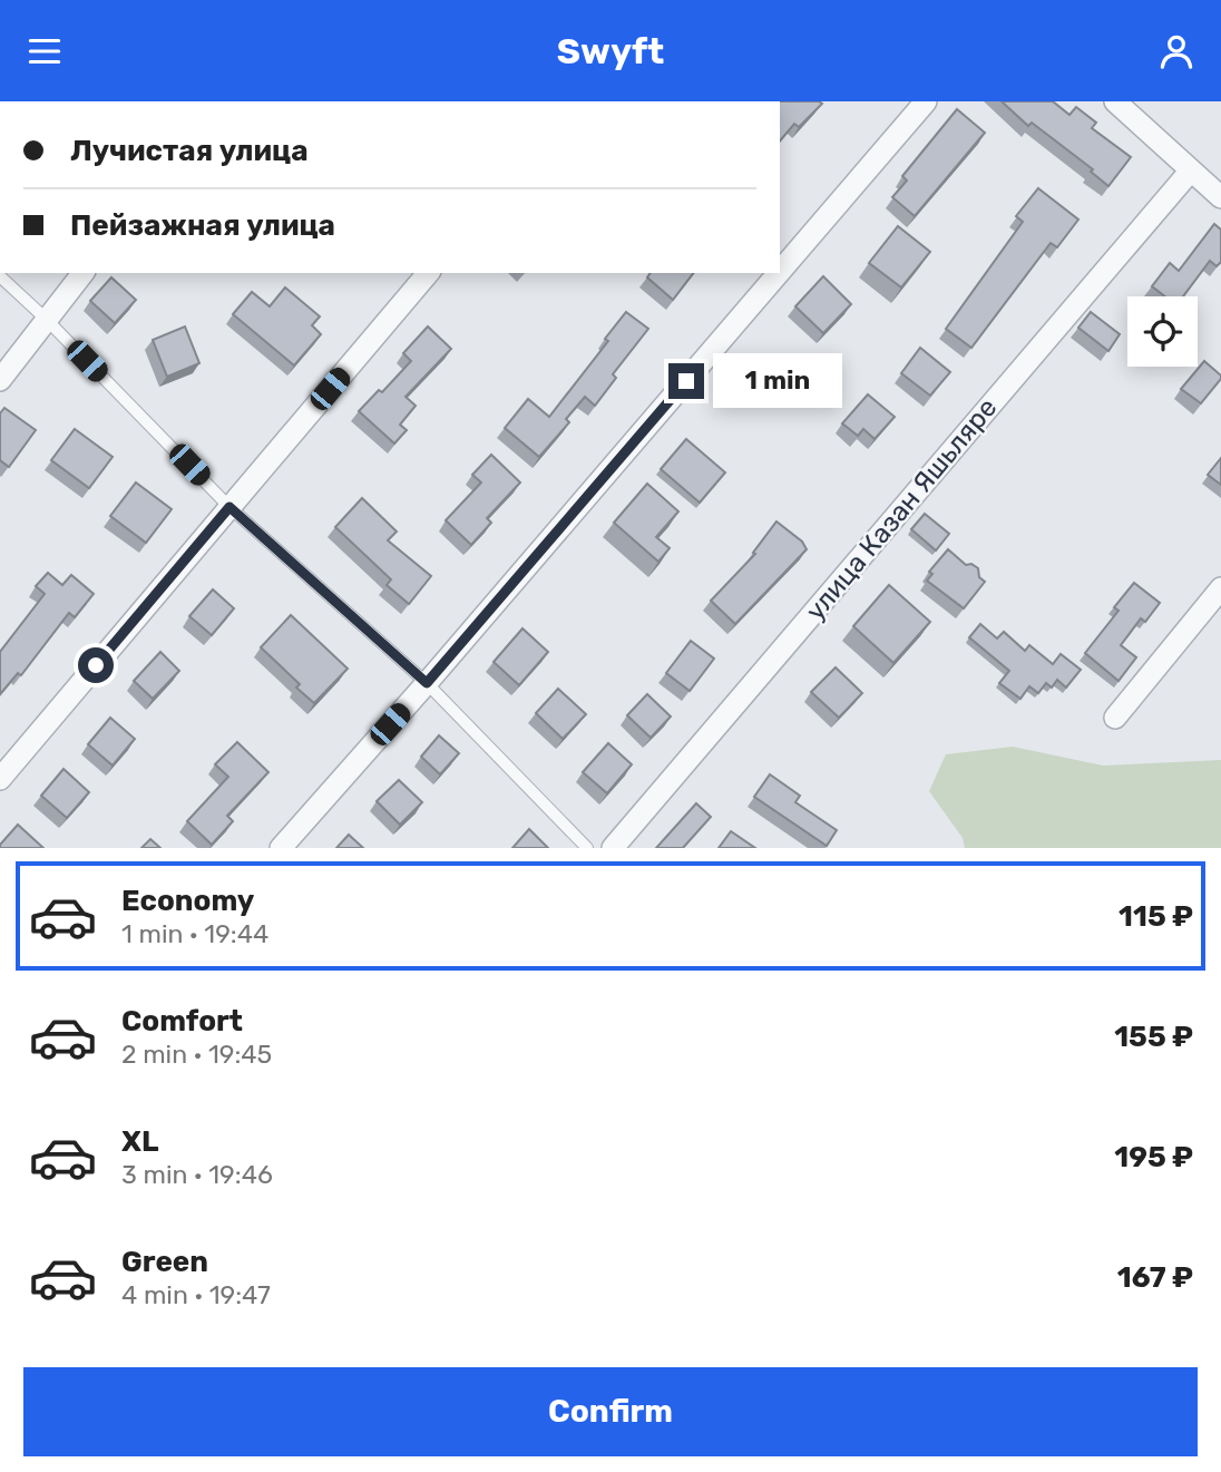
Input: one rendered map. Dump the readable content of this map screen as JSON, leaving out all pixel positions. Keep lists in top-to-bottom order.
{
  "streets": {
    "street": ["улица Казан Яшьляре"]
  },
  "page": {
    "header": "Swyft",
    "banner": ["Лучистая улица", "Пейзажная улица"],
    "bubble": "1 min",
    "list": [
      {
        "name": "Economy",
        "note": "1 min · 19:44",
        "value": "115 ₽"
      },
      {
        "name": "Comfort",
        "note": "2 min · 19:45",
        "value": "155 ₽"
      },
      {
        "name": "XL",
        "note": "3 min · 19:46",
        "value": "195 ₽"
      },
      {
        "name": "Green",
        "note": "4 min · 19:47",
        "value": "167 ₽"
      }
    ],
    "buttons": "Confirm"
  }
}
